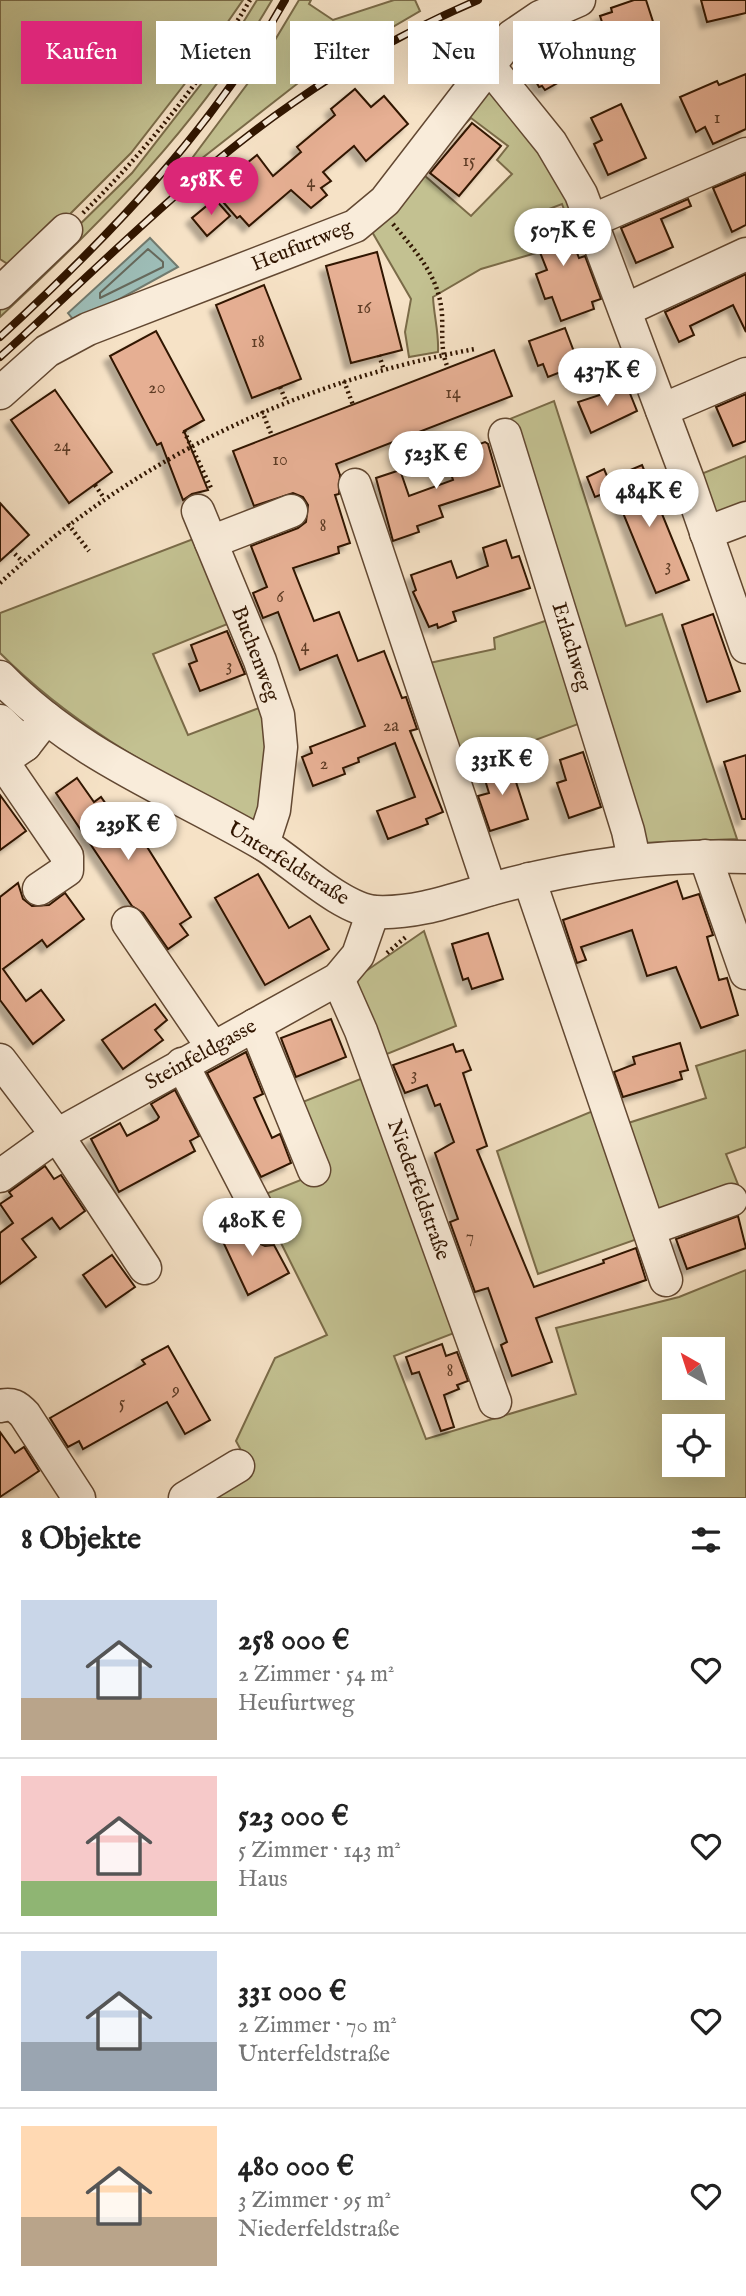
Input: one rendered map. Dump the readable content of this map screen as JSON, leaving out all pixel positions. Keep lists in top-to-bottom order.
{
  "streets": {
    "street": [
      "Heufurtweg",
      "Erlachweg",
      "Buchenweg",
      "Unterfeldstraße",
      "Steinfeldgasse",
      "Niederfeldstraße"
    ]
  },
  "crossings": [
    ["Erlachweg", "Unterfeldstraße"],
    ["Buchenweg", "Unterfeldstraße"],
    ["Unterfeldstraße", "Steinfeldgasse"],
    ["Steinfeldgasse", "Niederfeldstraße"]
  ],
  "house_numbers": [
    "1",
    "15",
    "4",
    "16",
    "18",
    "20",
    "14",
    "24",
    "10",
    "8",
    "3",
    "6",
    "4",
    "3",
    "2a",
    "2",
    "3",
    "7",
    "8",
    "9",
    "5"
  ],
  "north": "top left",
  "page": {
    "chip": [
      "Kaufen",
      "Mieten",
      "Filter",
      "Neu",
      "Wohnung"
    ],
    "price": [
      "258K €",
      "507K €",
      "437K €",
      "523K €",
      "484K €",
      "331K €",
      "239K €",
      "480K €"
    ],
    "heading": "8 Objekte",
    "list": [
      {
        "name": "258 000 €",
        "note": "2 Zimmer · 54 m² · Heufurtweg"
      },
      {
        "name": "523 000 €",
        "note": "5 Zimmer · 143 m² · Haus"
      },
      {
        "name": "331 000 €",
        "note": "2 Zimmer · 70 m² · Unterfeldstraße"
      },
      {
        "name": "480 000 €",
        "note": "3 Zimmer · 95 m² · Niederfeldstraße"
      }
    ]
  }
}
